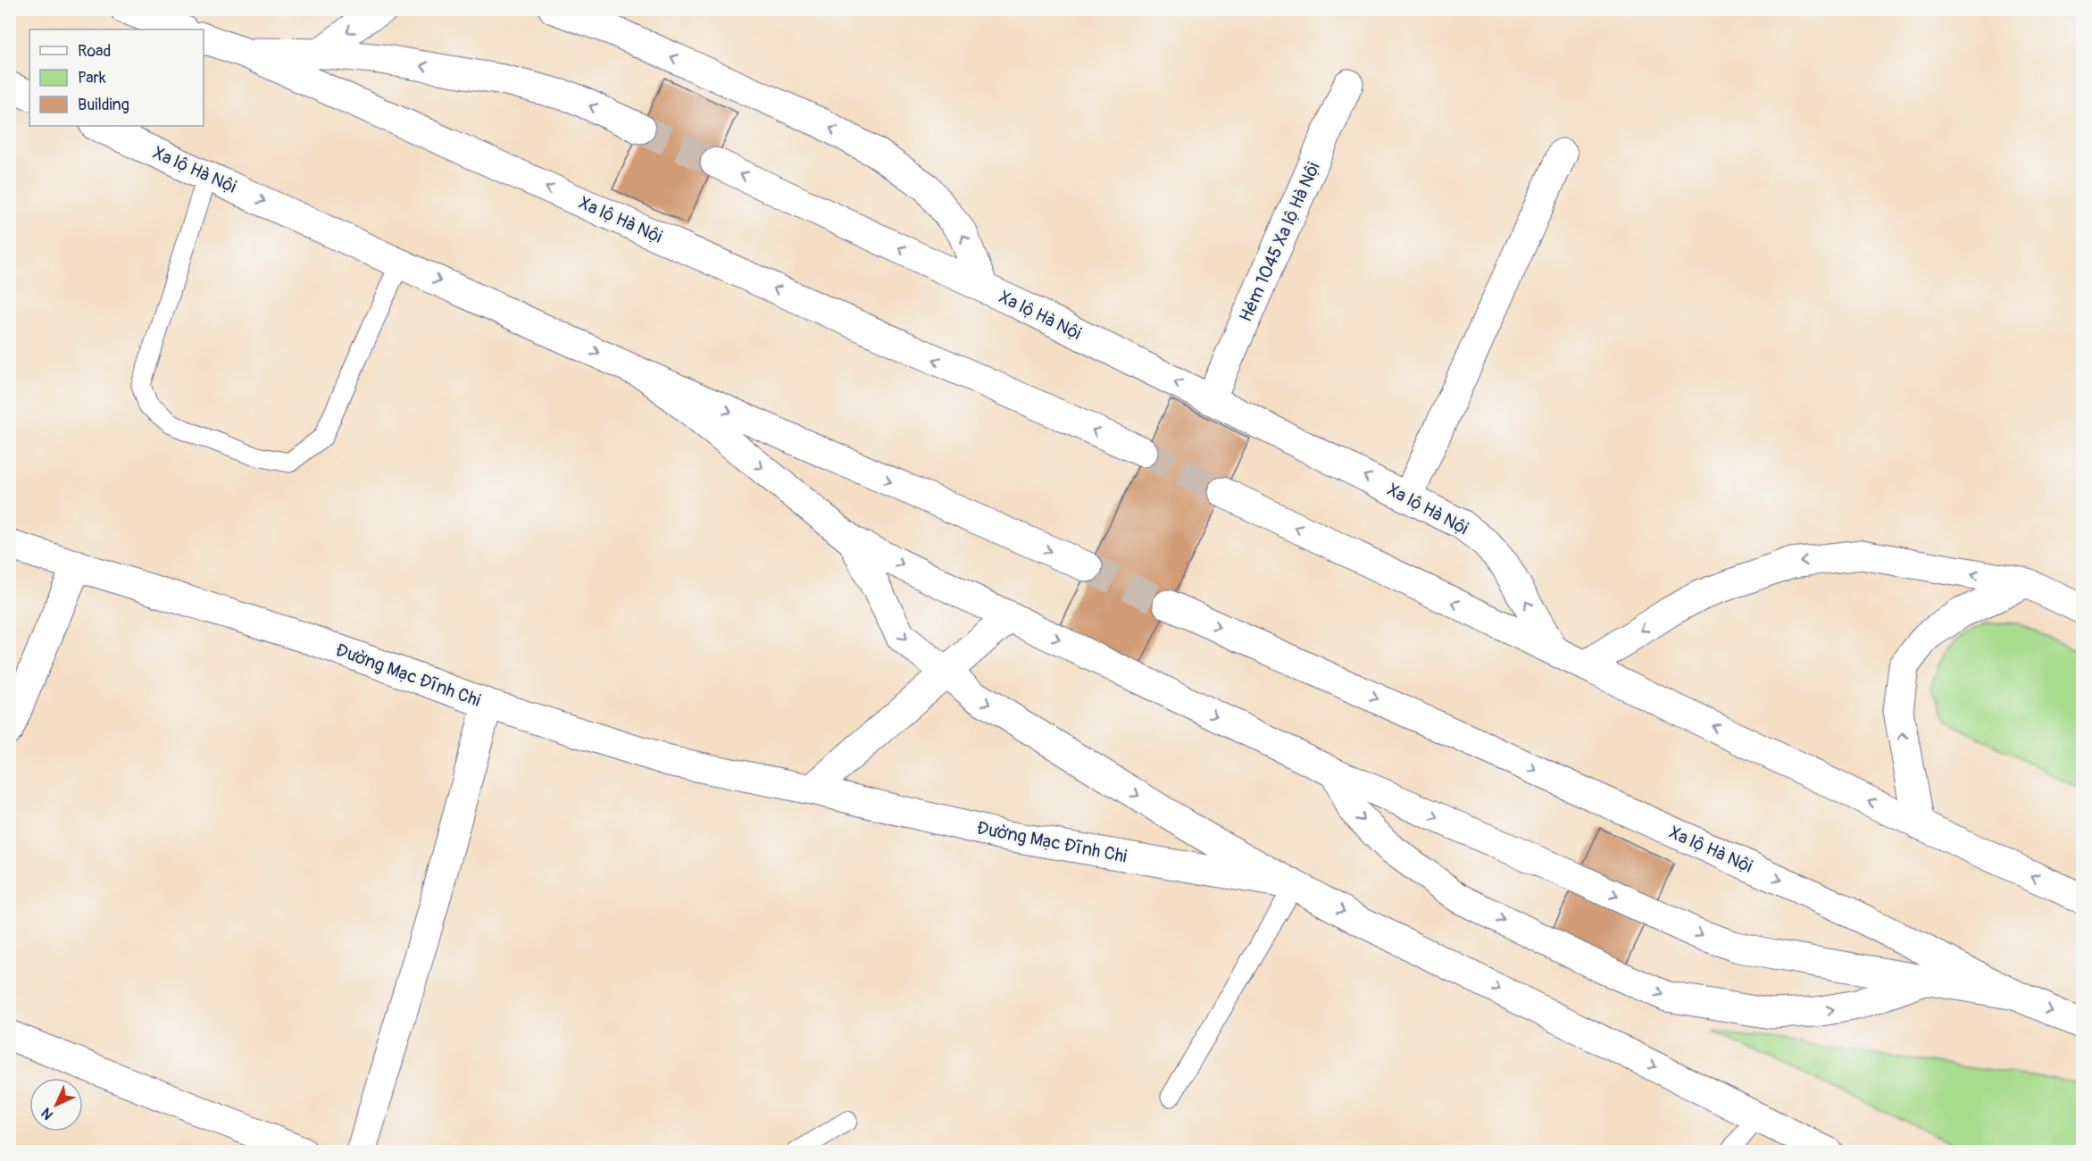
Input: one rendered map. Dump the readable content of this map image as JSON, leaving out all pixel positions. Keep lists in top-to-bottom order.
{
  "streets": {
    "main road": ["Xa lộ Hà Nội", "Hẻm 1045 Xa lộ Hà Nội", "Đường Mạc Đĩnh Chi"]
  },
  "crossings": [
    ["Xa lộ Hà Nội", "Hẻm 1045 Xa lộ Hà Nội"]
  ],
  "legend": ["Road", "Park", "Building"],
  "north": "bottom left"
}
